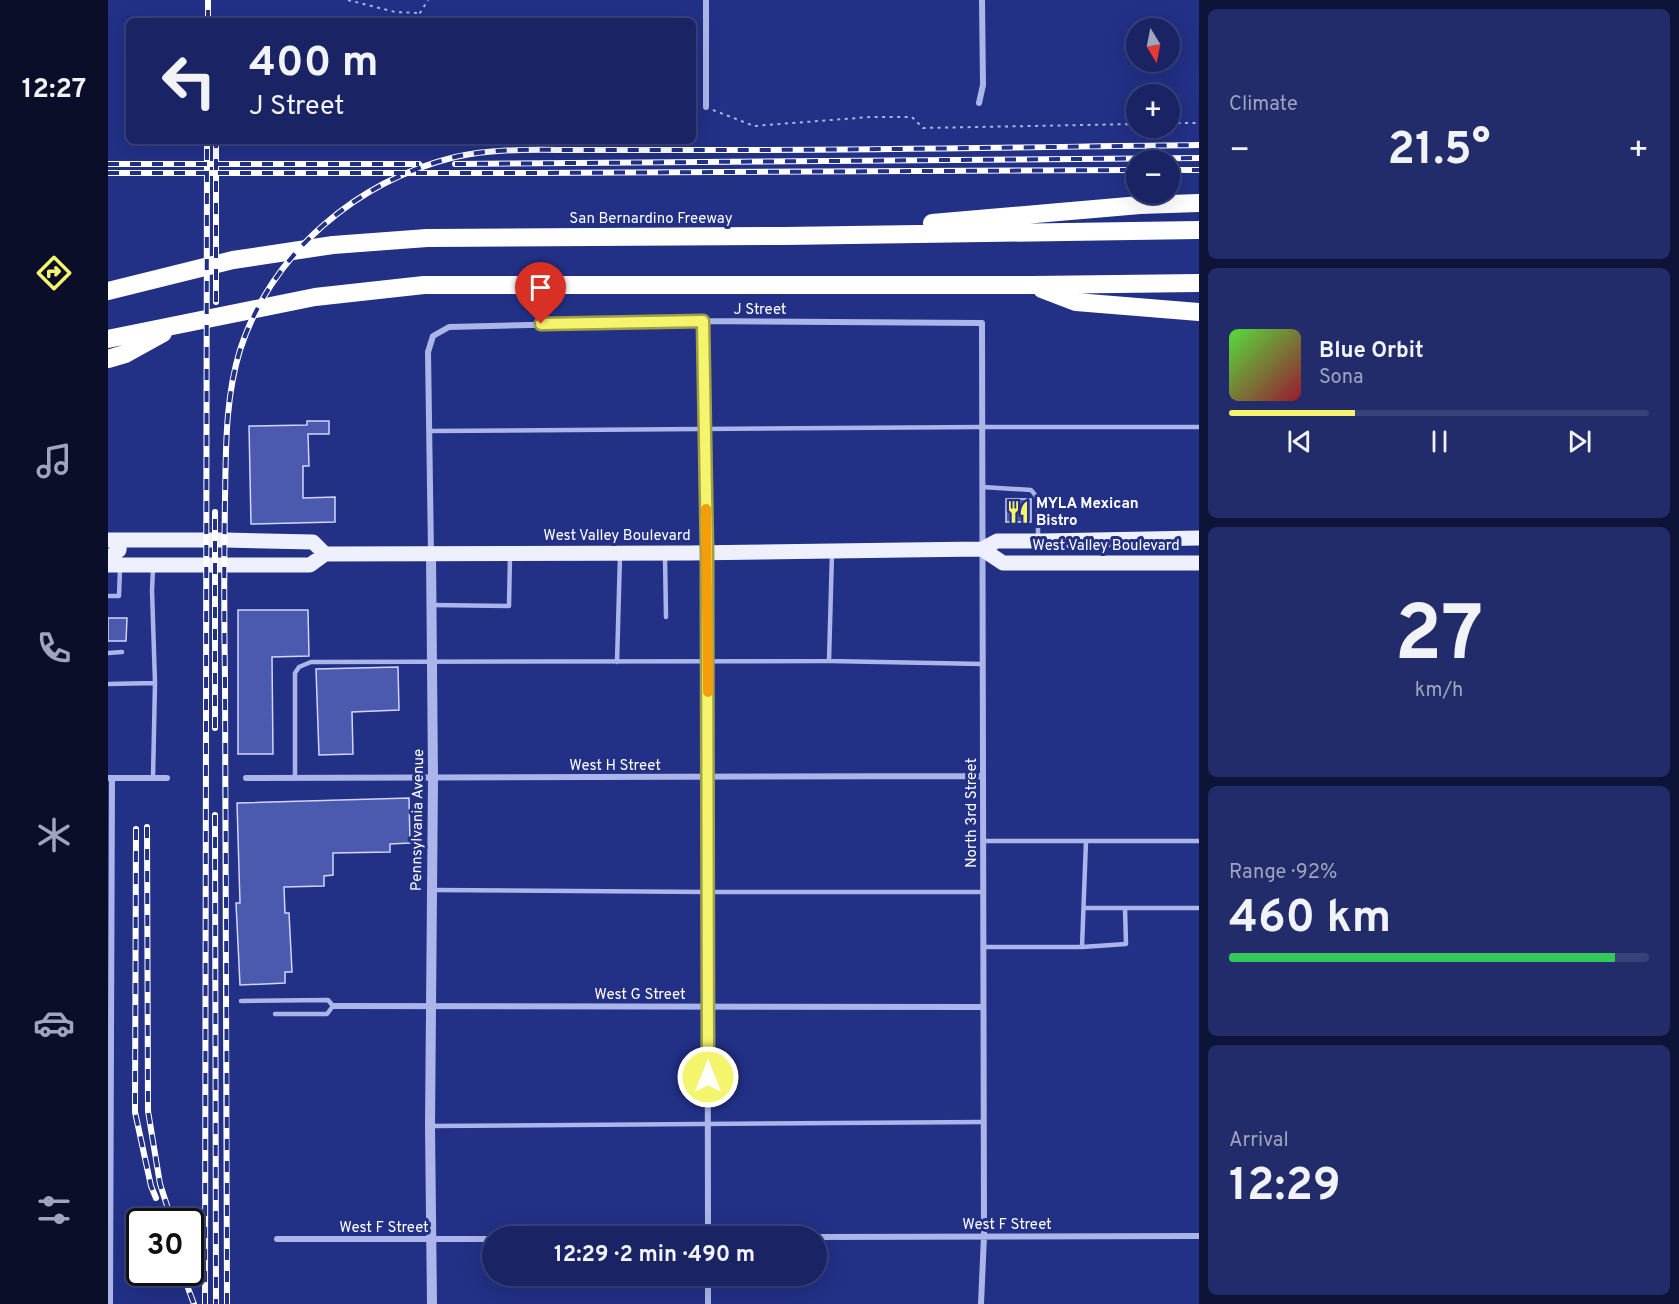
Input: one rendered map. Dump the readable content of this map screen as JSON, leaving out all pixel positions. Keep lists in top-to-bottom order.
{
  "streets": {
    "highway": ["San Bernardino Freeway"],
    "main road": ["West Valley Boulevard"],
    "street": [
      "J Street",
      "West H Street",
      "North 3rd Street",
      "Pennsylvania Avenue",
      "West G Street",
      "West F Street"
    ]
  },
  "crossings": [
    ["J Street", "North 3rd Street"],
    ["J Street", "Pennsylvania Avenue"],
    ["West Valley Boulevard", "North 3rd Street"],
    ["West Valley Boulevard", "Pennsylvania Avenue"],
    ["West H Street", "North 3rd Street"],
    ["West H Street", "Pennsylvania Avenue"],
    ["North 3rd Street", "West G Street"],
    ["North 3rd Street", "West F Street"],
    ["Pennsylvania Avenue", "West G Street"],
    ["Pennsylvania Avenue", "West F Street"]
  ],
  "places": {
    "restaurant": ["MYLA Mexican Bistro"]
  },
  "north": "bottom",
  "page": {
    "tabs": "12:27",
    "tile": [
      "Climate",
      ["27", "km/h"],
      ["Range · 92%", "460 km"],
      ["Arrival", "12:29"]
    ],
    "map_buttons": ["+", "−"],
    "turn": ["400 m", "J Street"],
    "heat": ["−", "21.5°", "+"],
    "song": ["Blue Orbit", "Sona"],
    "limit": "30",
    "trip": "12:29 · 2 min · 490 m"
  }
}
